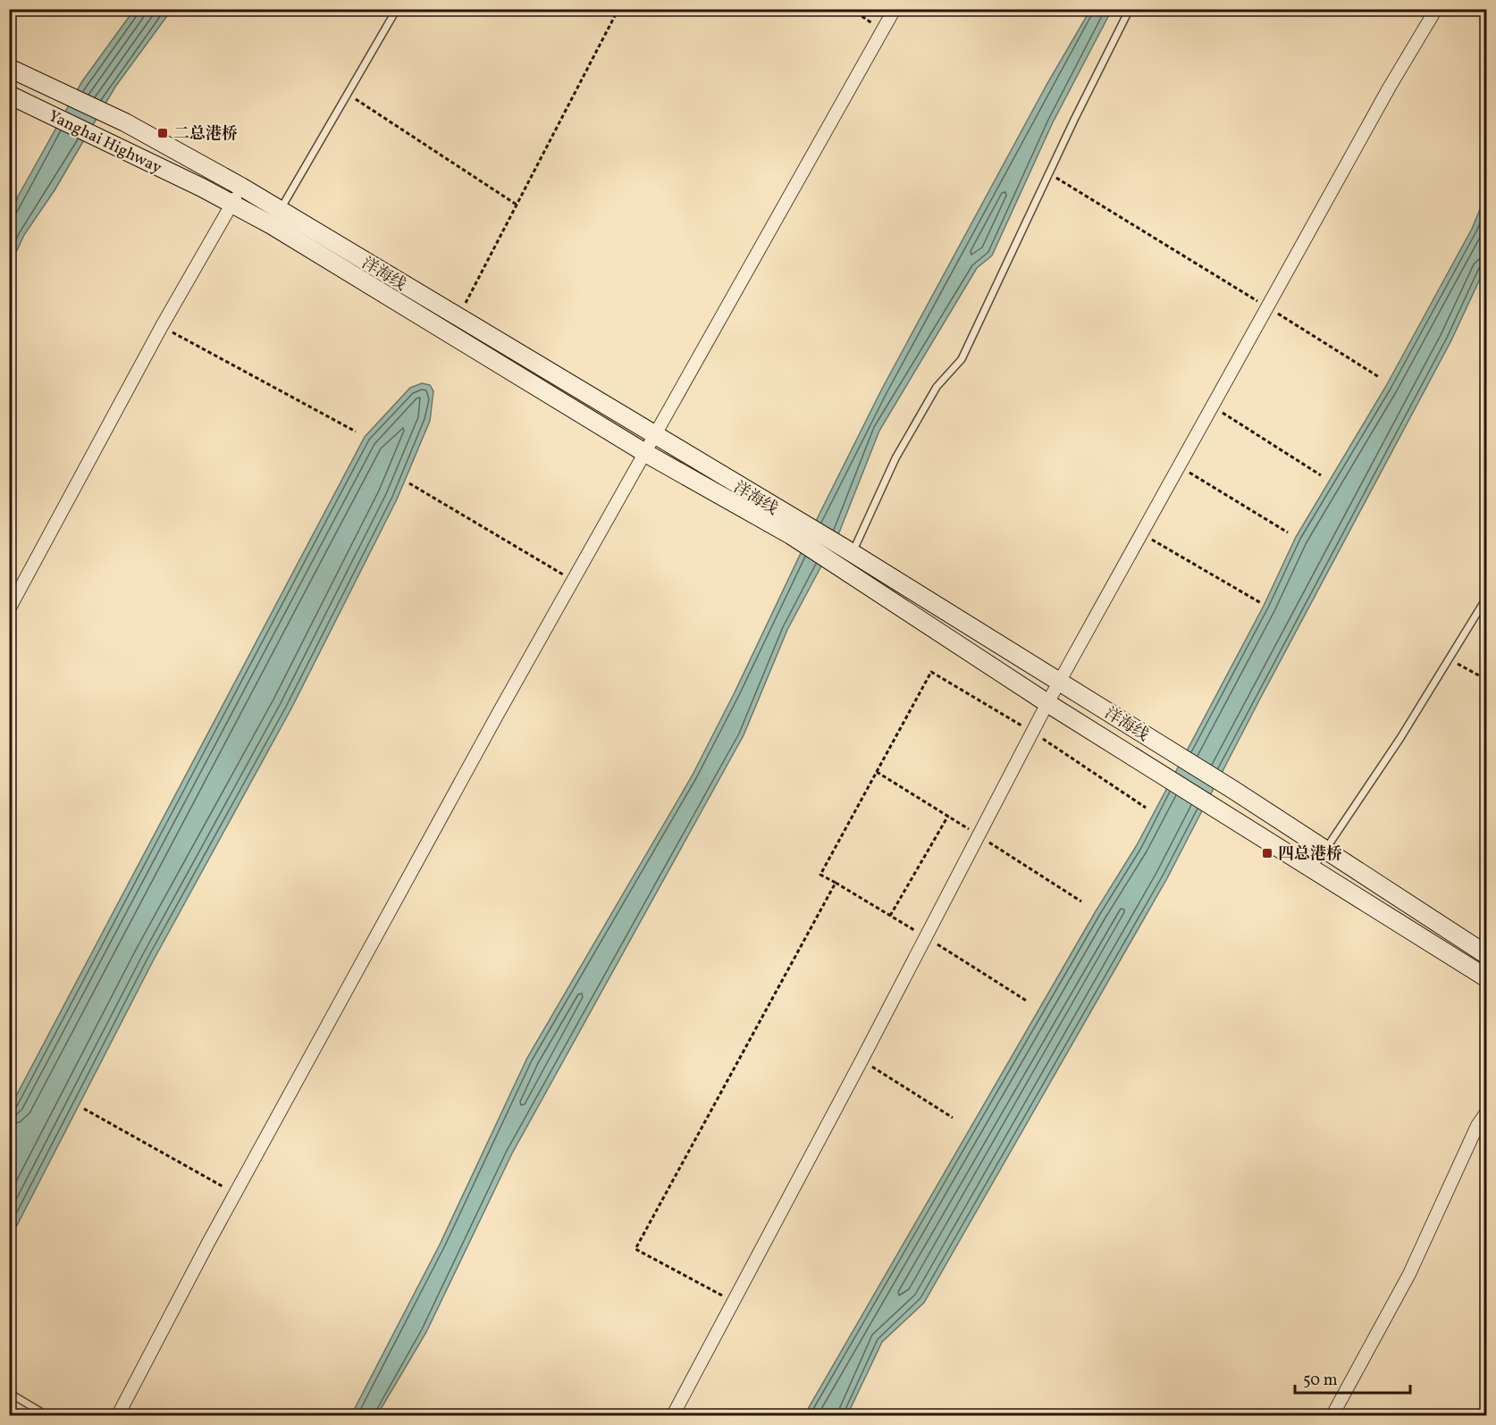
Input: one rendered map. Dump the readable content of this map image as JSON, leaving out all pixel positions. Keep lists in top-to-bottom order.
{
  "streets": {
    "main road": ["Yanghai Highway", "洋海线"]
  },
  "crossings": [
    ["Yanghai Highway", "洋海线"]
  ],
  "places": {
    "transit": ["二总港桥", "四总港桥"]
  },
  "scale_bar": "50 m"
}
